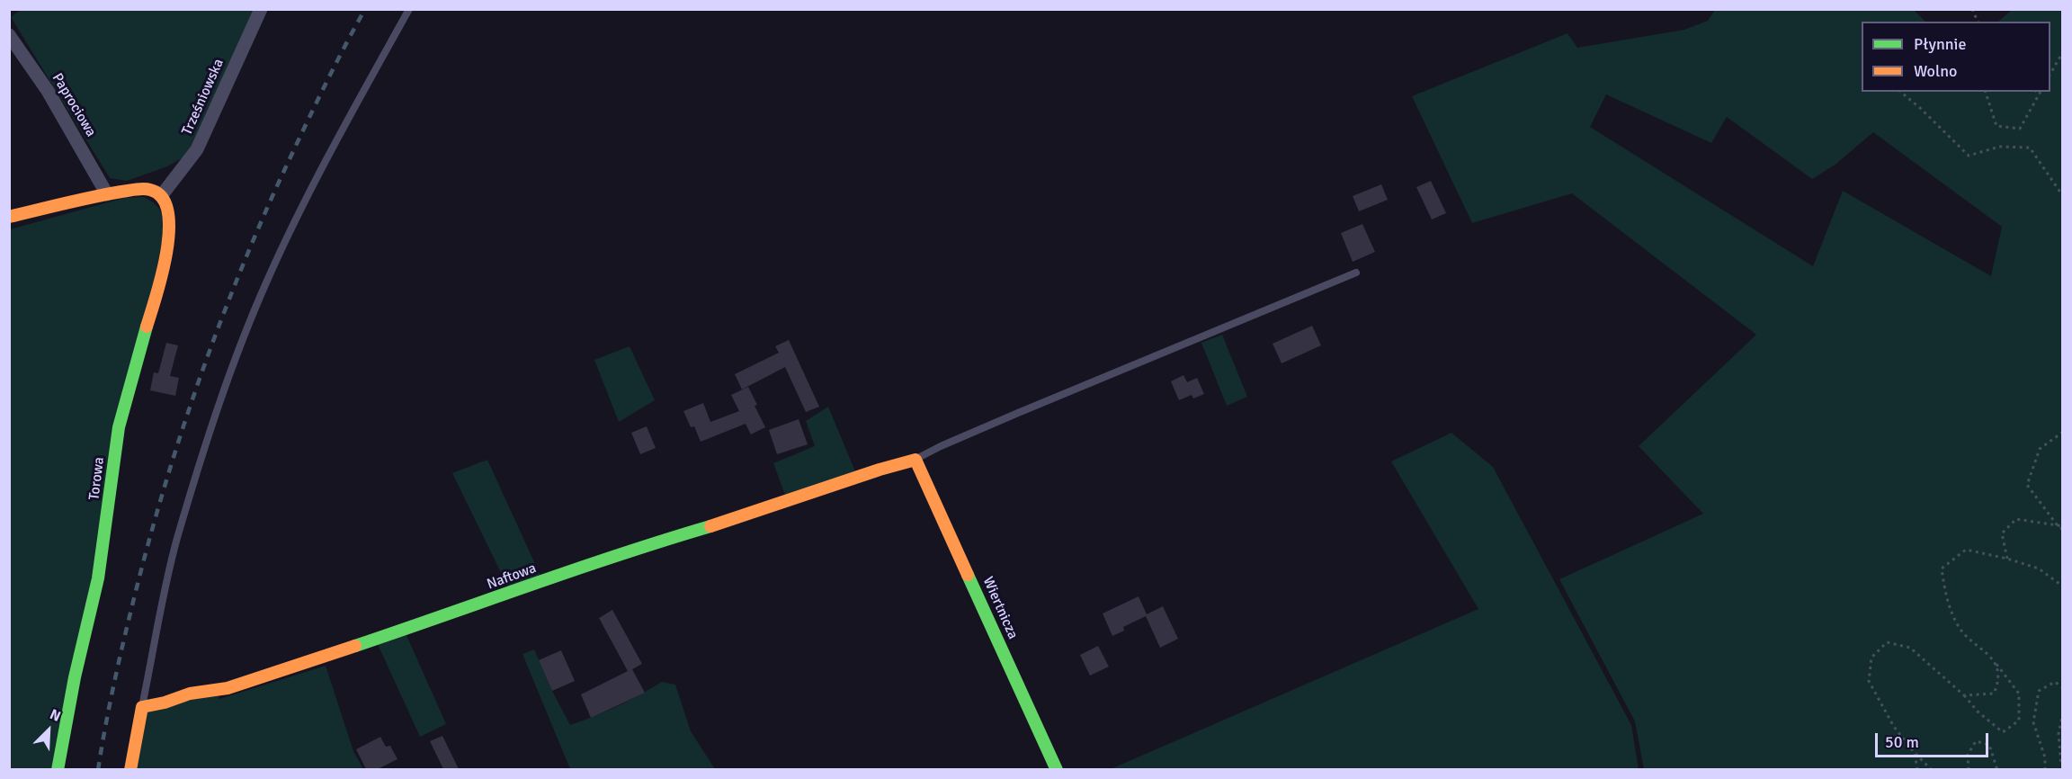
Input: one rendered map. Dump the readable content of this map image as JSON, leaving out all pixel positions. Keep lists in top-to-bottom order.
{
  "streets": {
    "street": [
      "Trześniowska",
      "Paprociowa",
      "Torowa",
      "Naftowa",
      "Wiertnicza"
    ]
  },
  "crossings": [
    ["Trześniowska", "Torowa"],
    ["Naftowa", "Wiertnicza"]
  ],
  "legend": ["Płynnie", "Wolno"],
  "scale_bar": "50 m",
  "north": "top right"
}
